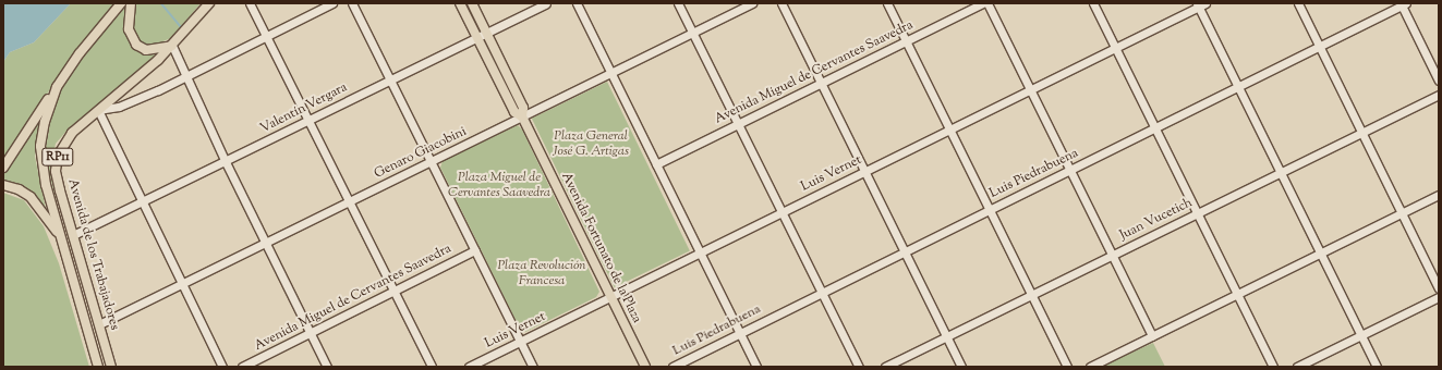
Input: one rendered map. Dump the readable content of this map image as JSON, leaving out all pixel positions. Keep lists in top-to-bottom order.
{
  "streets": {
    "main road": ["RP11", "Avenida Fortunato de la Plaza", "Avenida de los Trabajadores"],
    "street": [
      "Avenida Miguel de Cervantes Saavedra",
      "Valentín Vergara",
      "Genaro Giacobini",
      "Luis Vernet",
      "Luis Piedrabuena",
      "Juan Vucetich"
    ]
  },
  "crossings": [
    ["Valentín Vergara", "Avenida Fortunato de la Plaza"],
    ["Valentín Vergara", "Avenida de los Trabajadores"],
    ["Genaro Giacobini", "Avenida Fortunato de la Plaza"],
    ["Genaro Giacobini", "Avenida de los Trabajadores"],
    ["Luis Vernet", "Avenida Fortunato de la Plaza"]
  ],
  "parks": ["Plaza General José G. Artigas", "Plaza Miguel de Cervantes Saavedra", "Plaza Revolución Francesa"]
}
